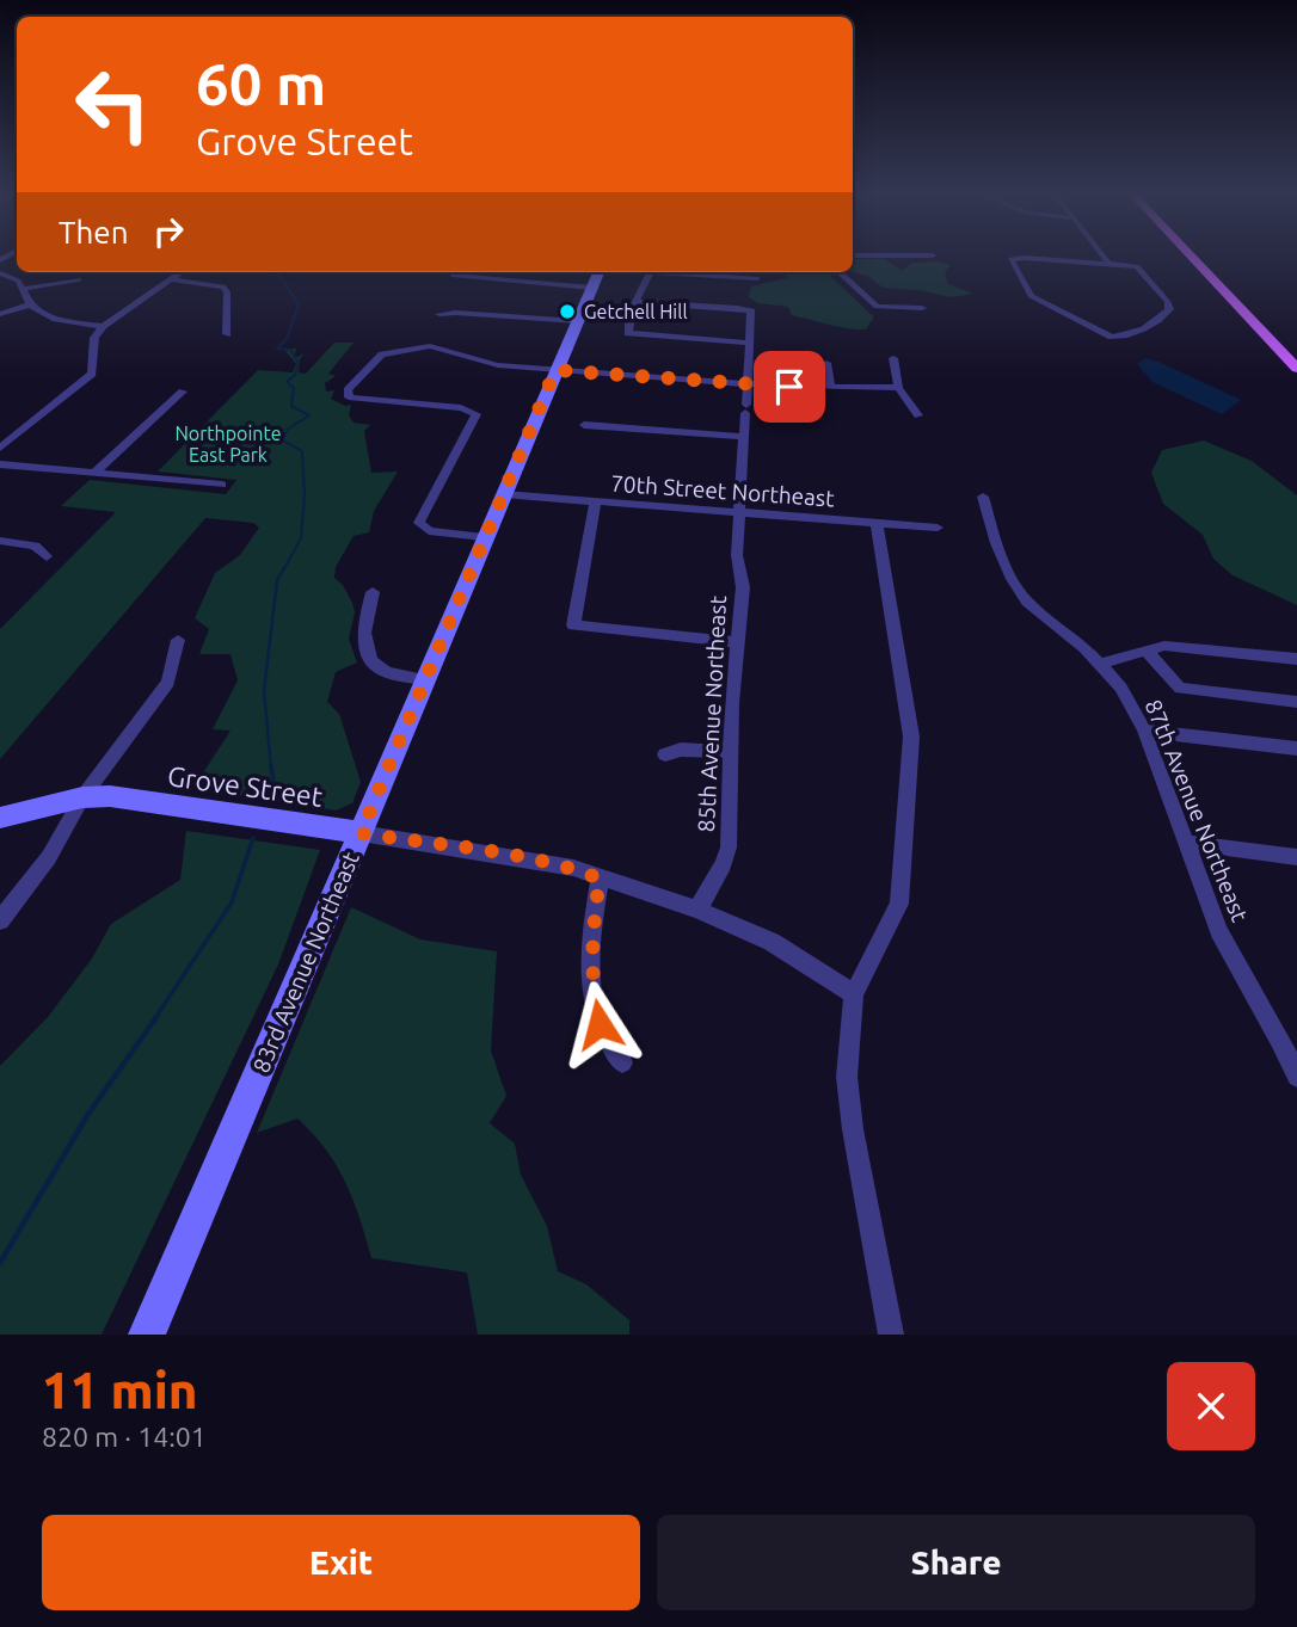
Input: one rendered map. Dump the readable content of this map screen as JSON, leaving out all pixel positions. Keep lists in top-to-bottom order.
{
  "streets": {
    "street": [
      "70th Street Northeast",
      "85th Avenue Northeast",
      "Grove Street",
      "87th Avenue Northeast",
      "83rd Avenue Northeast"
    ]
  },
  "crossings": [
    ["70th Street Northeast", "85th Avenue Northeast"],
    ["70th Street Northeast", "83rd Avenue Northeast"],
    ["85th Avenue Northeast", "Grove Street"],
    ["Grove Street", "83rd Avenue Northeast"]
  ],
  "parks": ["Northpointe East Park"],
  "places": ["Getchell Hill"],
  "page": {
    "turn": ["60 m", "Grove Street"],
    "then": "Then",
    "heading": ["11 min", "820 m · 14:01"],
    "buttons": ["Exit", "Share"]
  }
}
